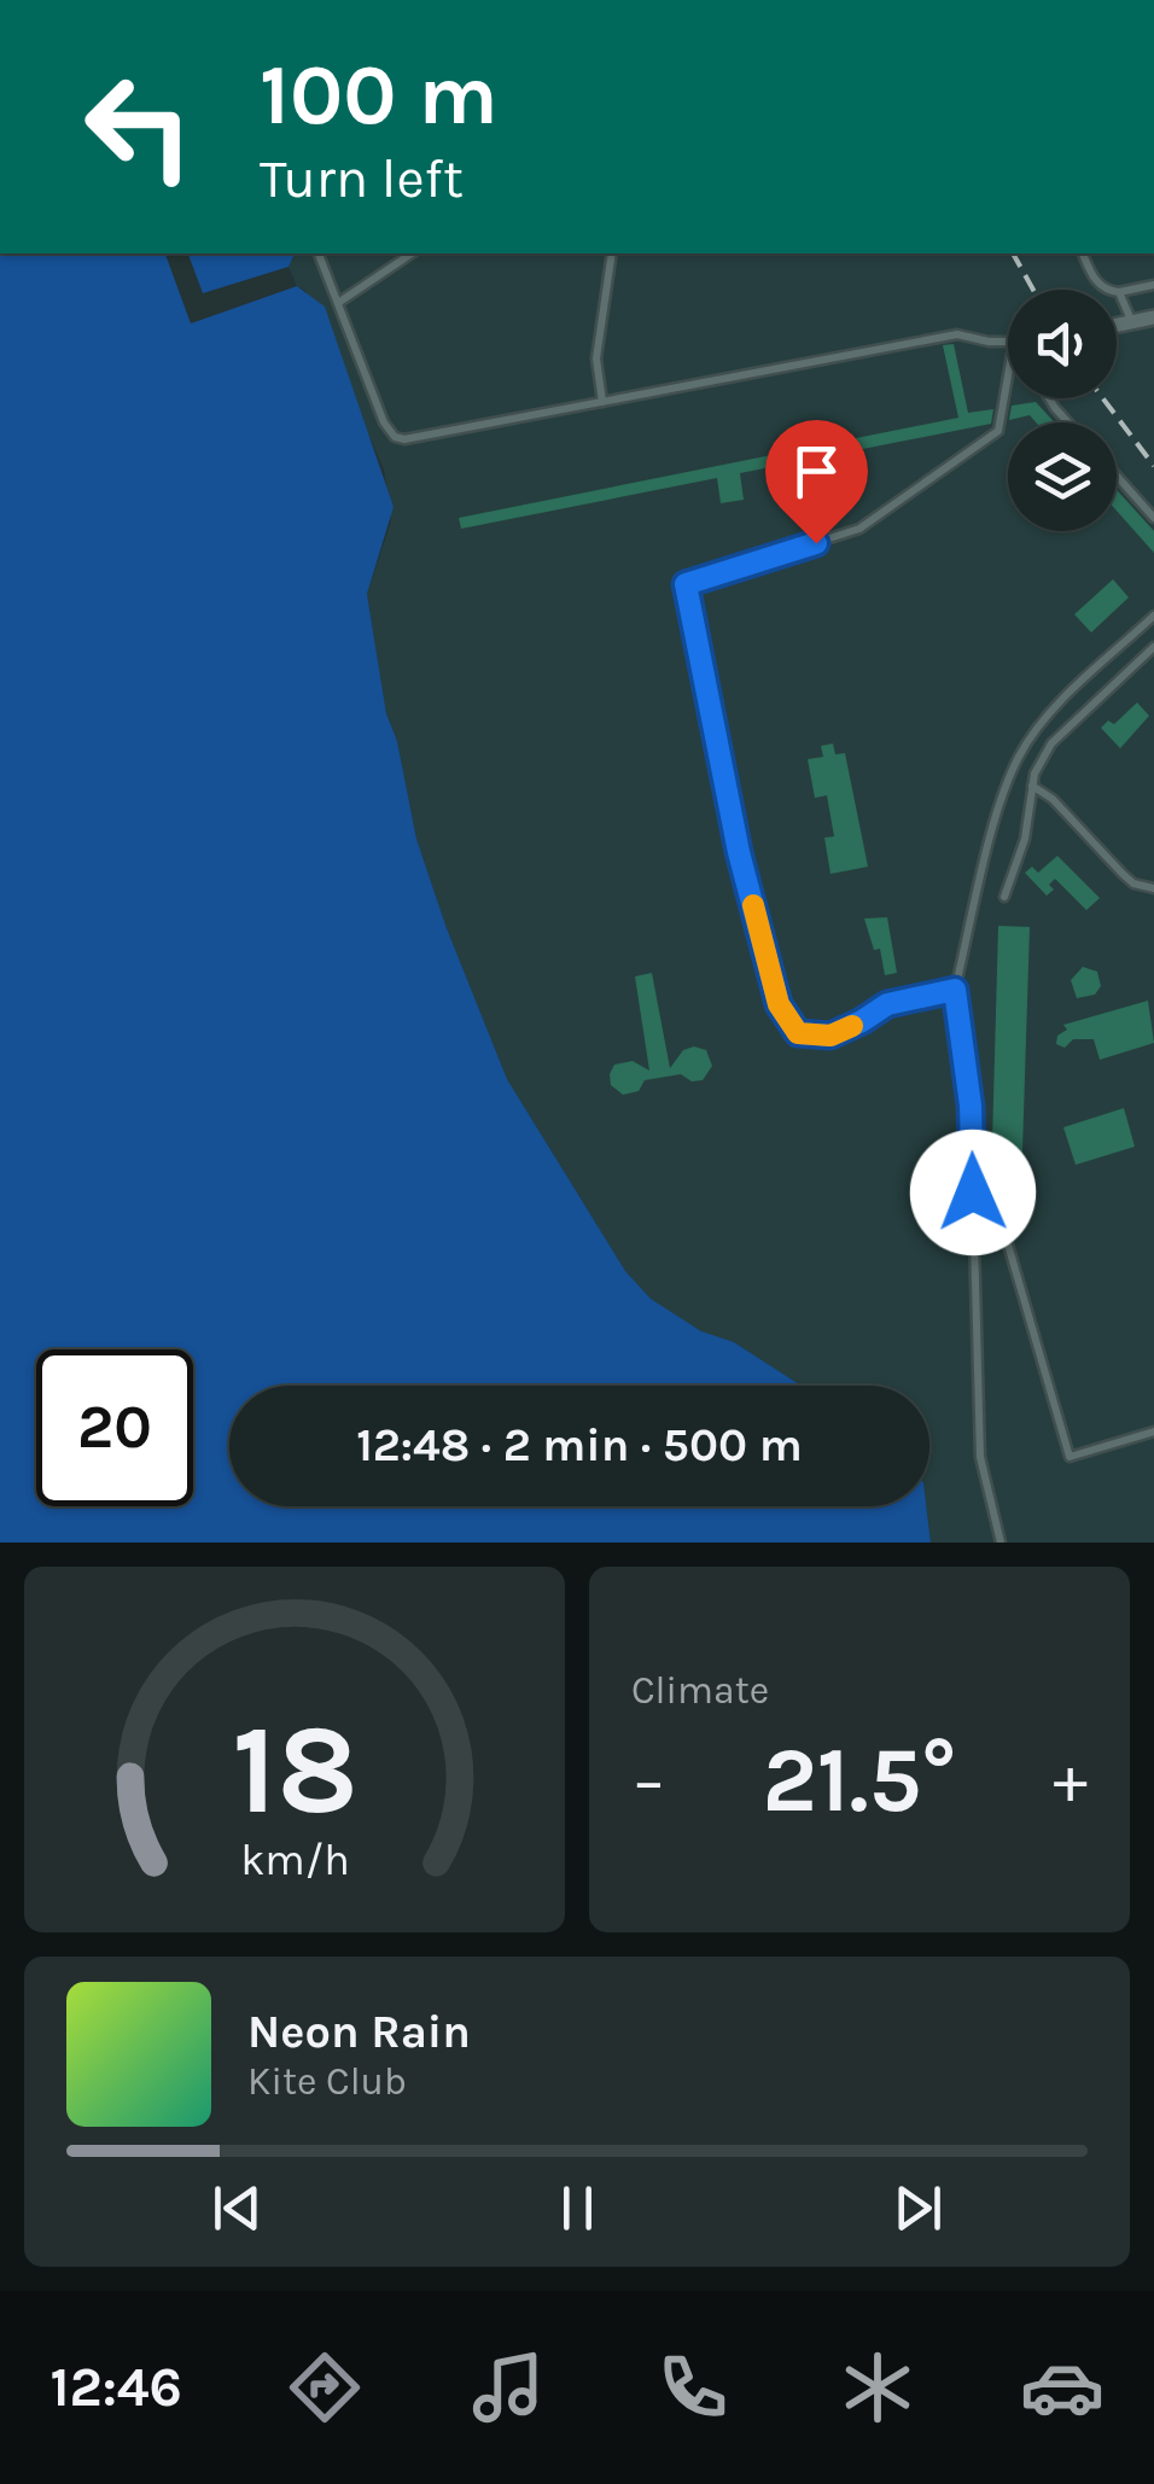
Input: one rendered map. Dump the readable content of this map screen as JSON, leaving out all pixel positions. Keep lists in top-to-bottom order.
{
  "page": {
    "turn": ["100 m", "Turn left"],
    "limit": "20",
    "trip": "12:48 · 2 min · 500 m",
    "tile": "Climate",
    "heat": ["−", "21.5°", "+"],
    "song": ["Neon Rain", "Kite Club"],
    "tabs": "12:46",
    "gauge": ["18", "km/h"]
  }
}
